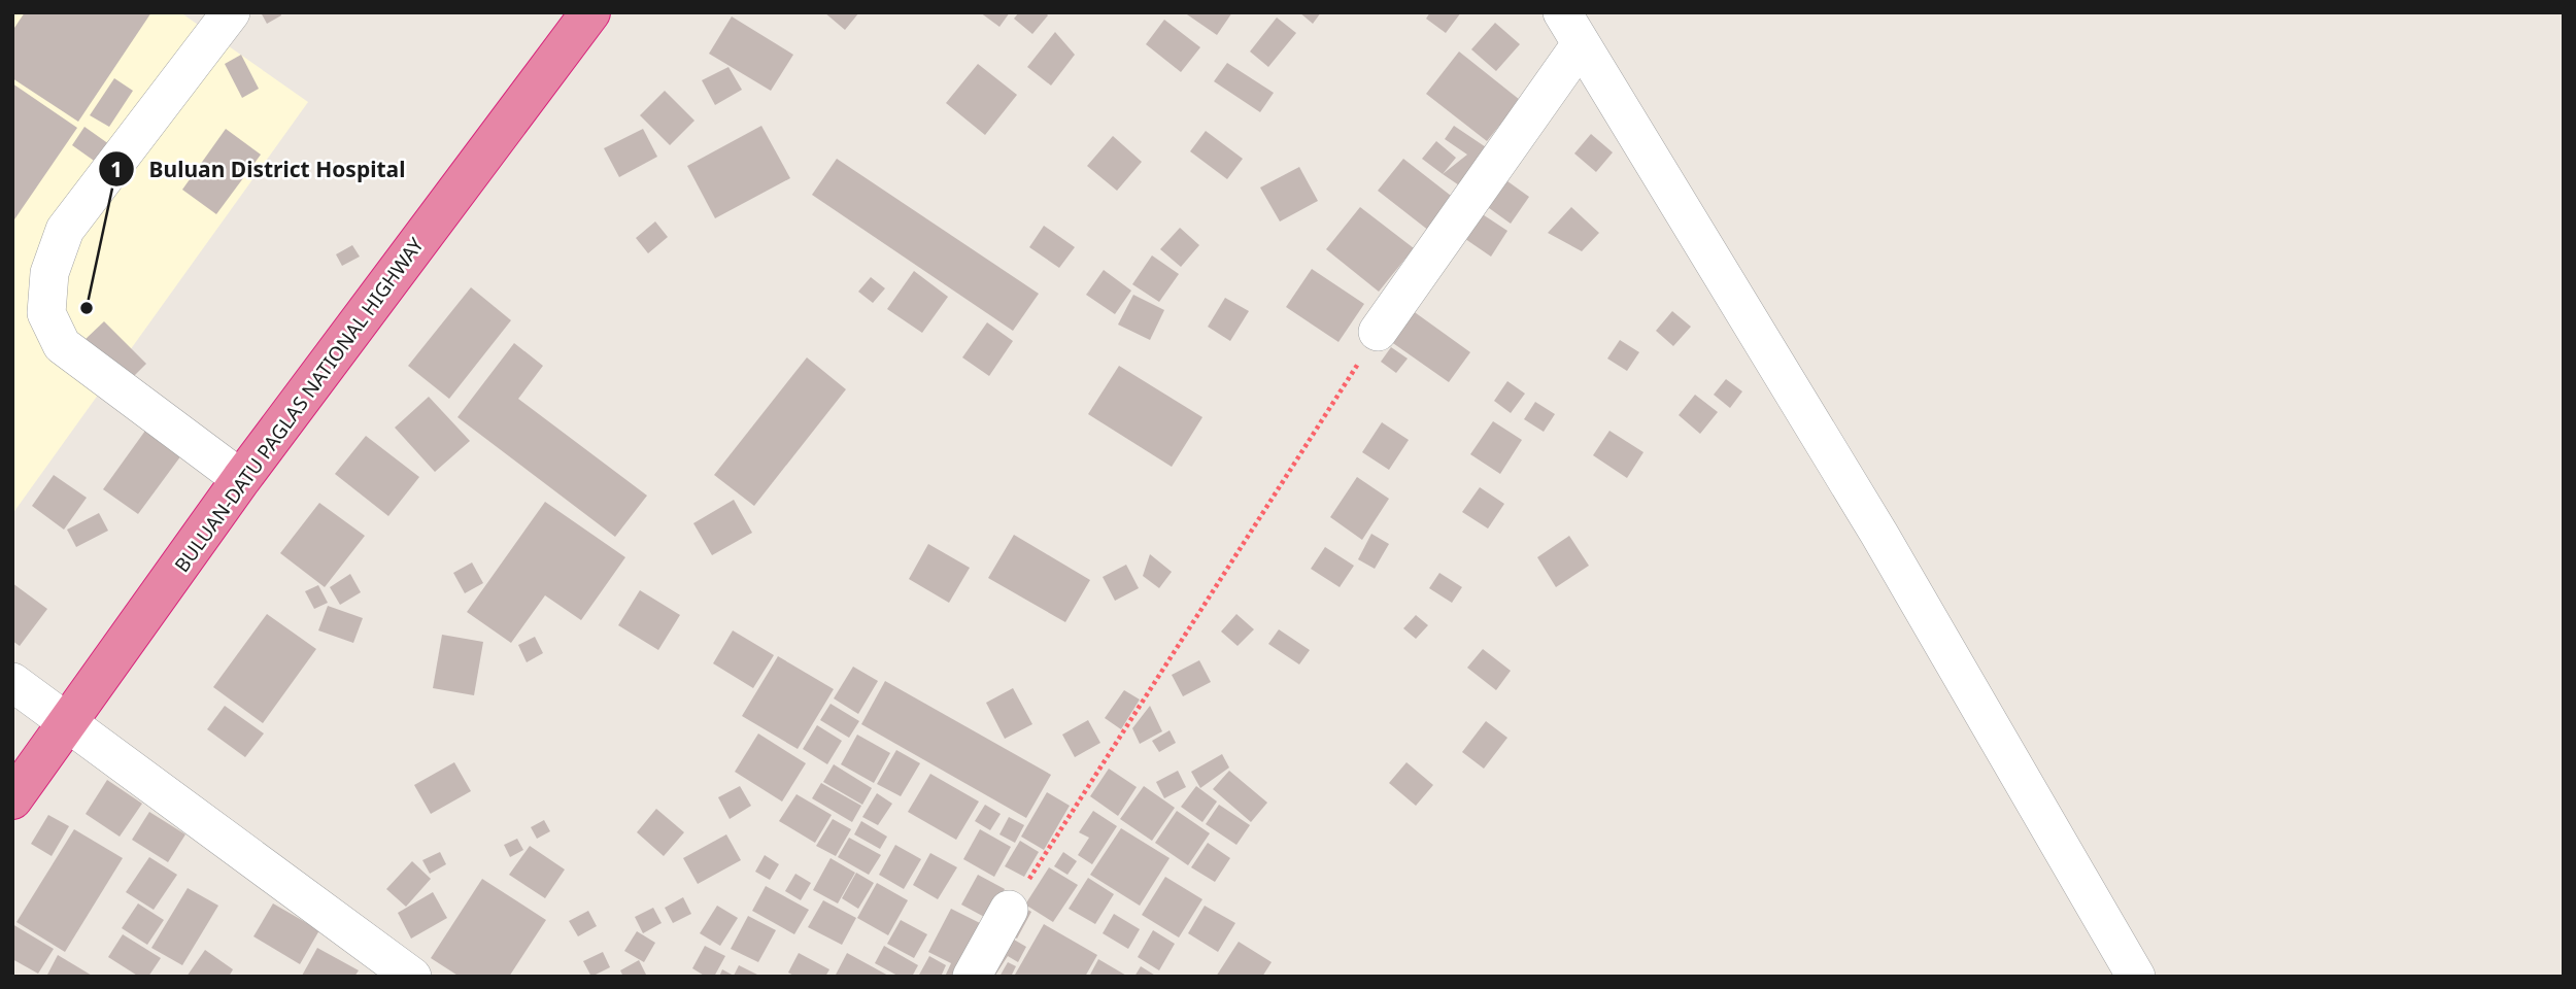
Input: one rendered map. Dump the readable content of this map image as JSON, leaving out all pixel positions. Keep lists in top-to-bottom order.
{
  "streets": {
    "highway": ["BULUAN-DATU PAGLAS NATIONAL HIGHWAY"]
  },
  "places": ["Buluan District Hospital"]
}
